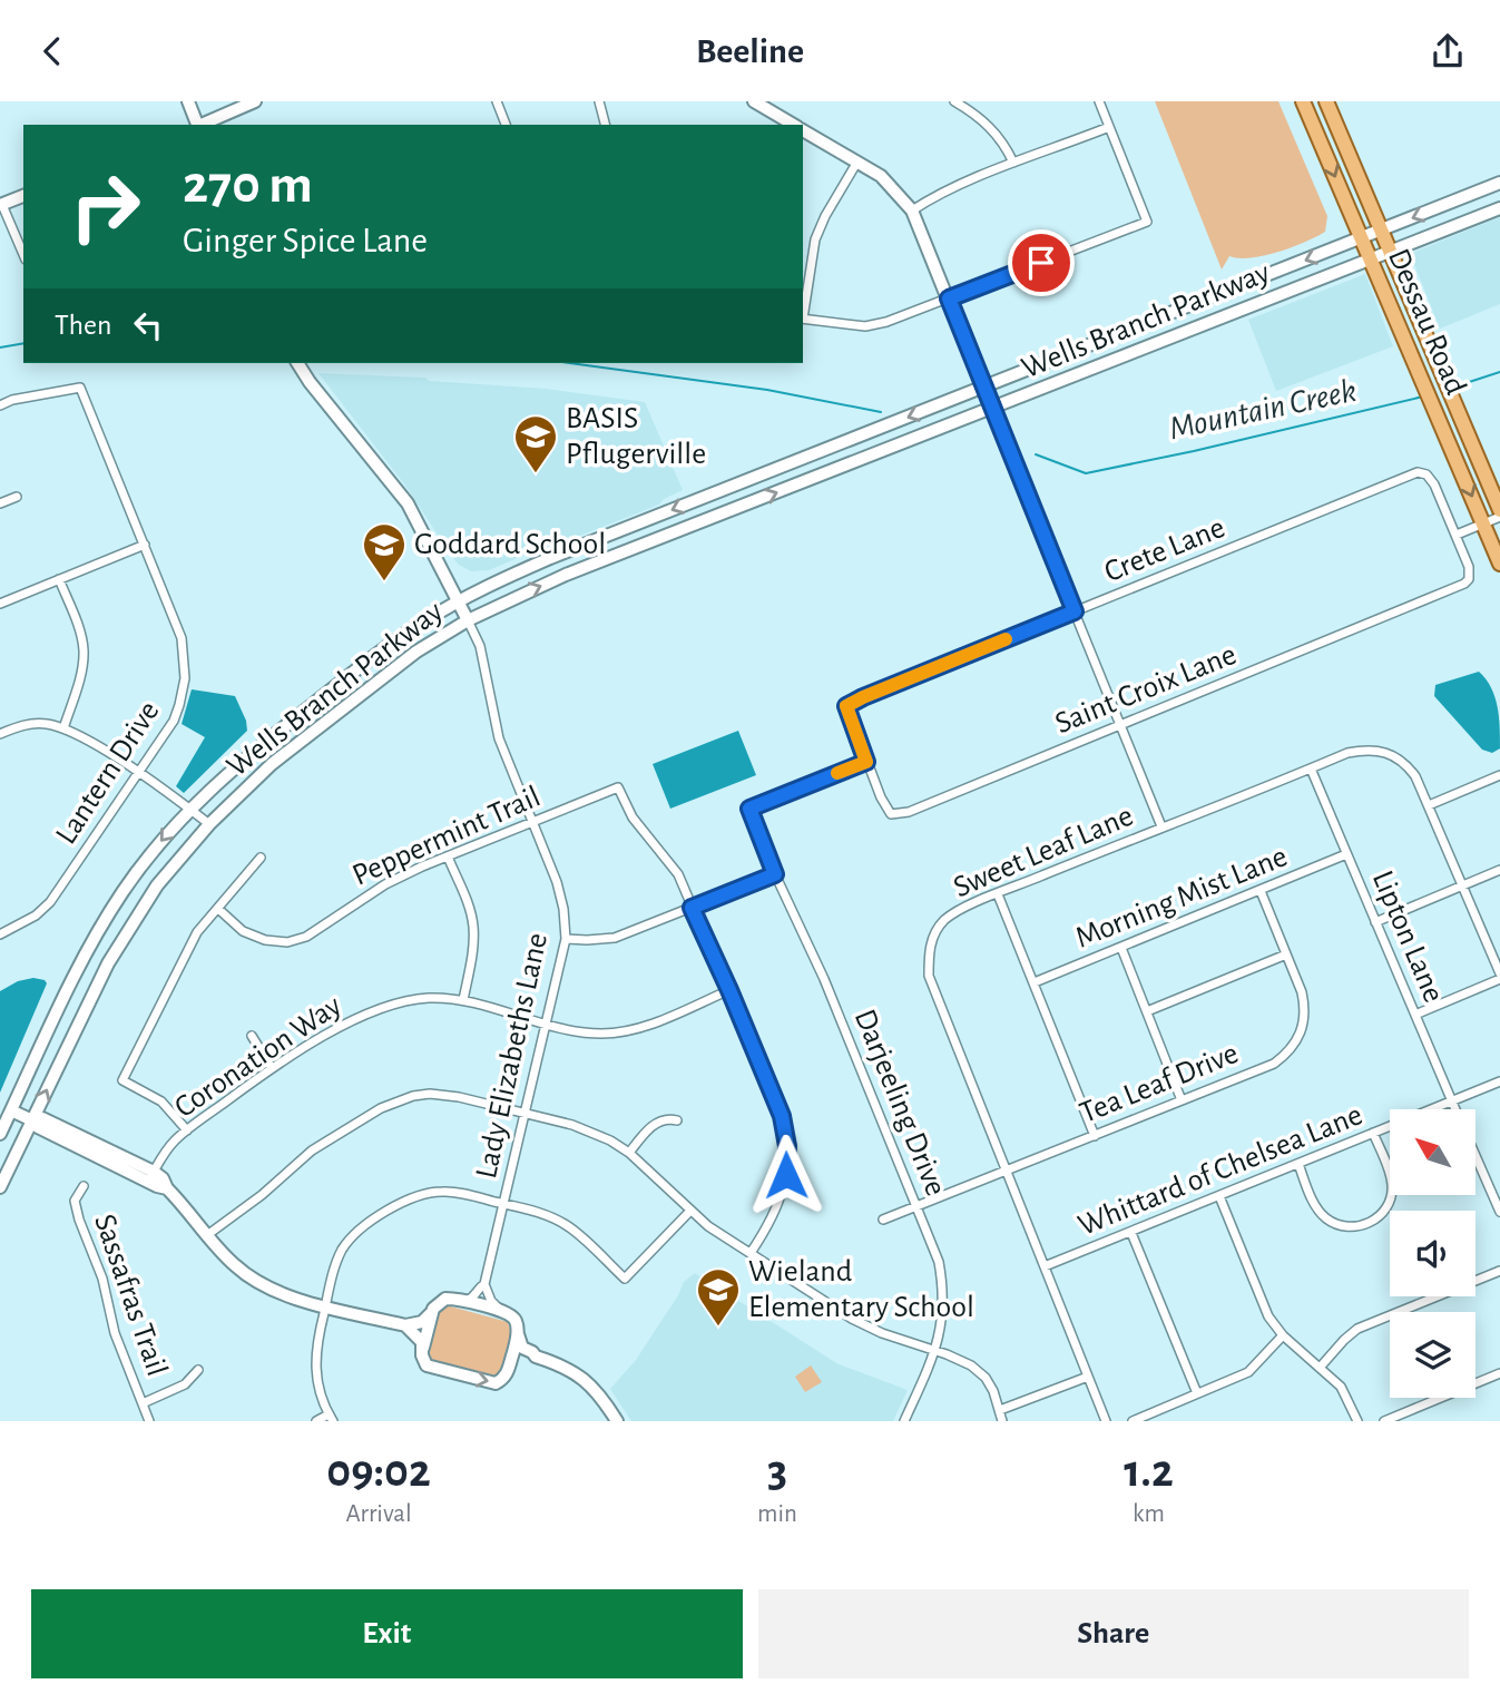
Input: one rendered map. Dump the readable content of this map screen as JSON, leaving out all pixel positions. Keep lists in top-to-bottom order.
{
  "streets": {
    "main road": ["Wells Branch Parkway", "Dessau Road"],
    "street": [
      "Crete Lane",
      "Saint Croix Lane",
      "Lantern Drive",
      "Peppermint Trail",
      "Sweet Leaf Lane",
      "Morning Mist Lane",
      "Lipton Lane",
      "Lady Elizabeths Lane",
      "Coronation Way",
      "Tea Leaf Drive",
      "Darjeeling Drive",
      "Whittard of Chelsea Lane",
      "Sassafras Trail"
    ]
  },
  "crossings": [
    ["Wells Branch Parkway", "Dessau Road"],
    ["Wells Branch Parkway", "Lady Elizabeths Lane"],
    ["Crete Lane", "Saint Croix Lane"],
    ["Crete Lane", "Darjeeling Drive"],
    ["Saint Croix Lane", "Darjeeling Drive"],
    ["Peppermint Trail", "Lady Elizabeths Lane"],
    ["Sweet Leaf Lane", "Lipton Lane"],
    ["Sweet Leaf Lane", "Tea Leaf Drive"],
    ["Sweet Leaf Lane", "Whittard of Chelsea Lane"],
    ["Morning Mist Lane", "Lipton Lane"],
    ["Morning Mist Lane", "Tea Leaf Drive"],
    ["Lipton Lane", "Whittard of Chelsea Lane"],
    ["Lady Elizabeths Lane", "Coronation Way"],
    ["Tea Leaf Drive", "Darjeeling Drive"]
  ],
  "water": ["Mountain Creek"],
  "places": {
    "school or university": ["BASIS Pflugerville", "Goddard School", "Wieland Elementary School"]
  },
  "north": "top left",
  "page": {
    "header": "Beeline",
    "turn": ["270 m", "Ginger Spice Lane"],
    "then": "Then",
    "eta": [
      "09:02",
      "Arrival",
      "3",
      "min",
      "1.2",
      "km"
    ],
    "buttons": ["Exit", "Share"]
  }
}
